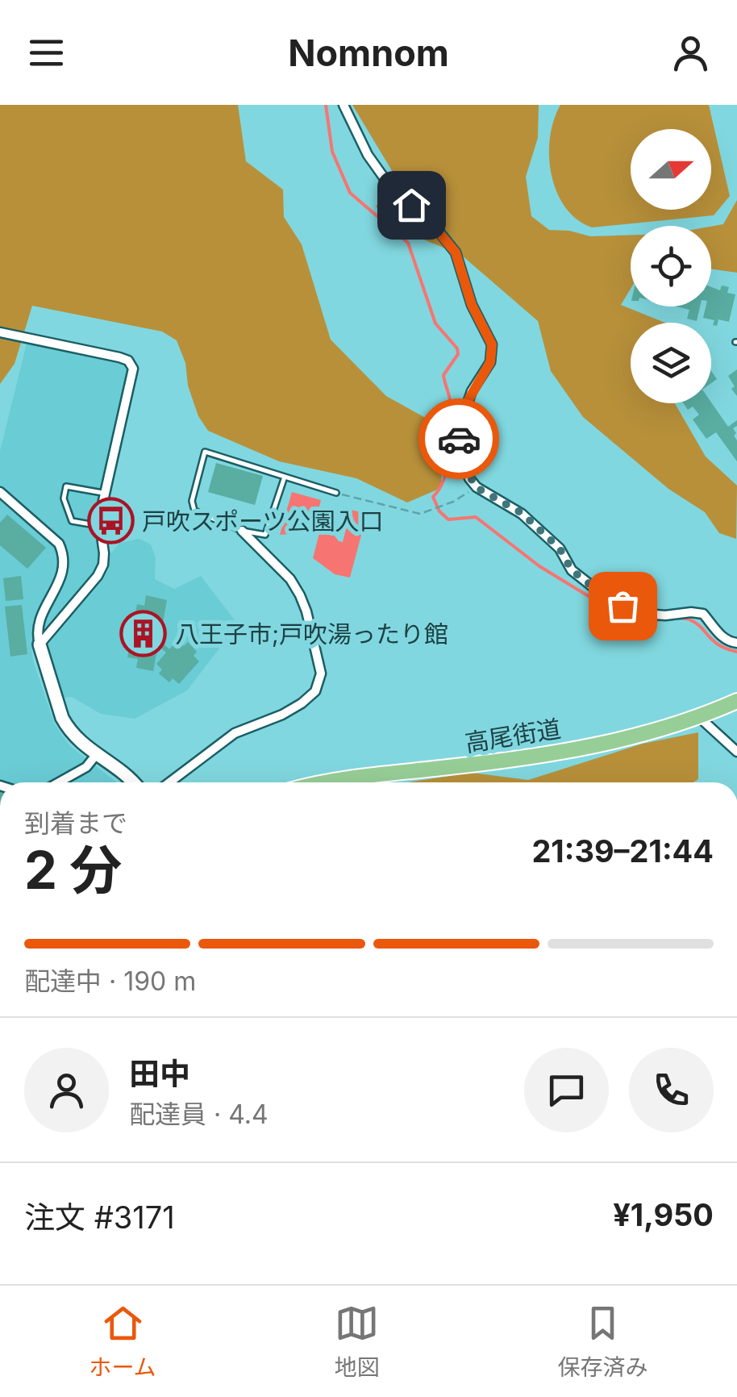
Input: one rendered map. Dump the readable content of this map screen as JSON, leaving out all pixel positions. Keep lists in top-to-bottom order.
{
  "streets": {
    "main road": ["高尾街道"]
  },
  "places": {
    "bus stop": ["戸吹スポーツ公園入口"],
    "building": ["八王子市;戸吹湯ったり館"]
  },
  "north": "right",
  "page": {
    "header": "Nomnom",
    "heading": ["2 分", "到着まで", "21:39–21:44"],
    "panel": [
      "田中",
      "配達員 · 4.4",
      "注文 #3171",
      "¥1,950"
    ],
    "bar": "配達中 · 190 m",
    "tabs": ["ホーム", "地図", "保存済み"]
  }
}
